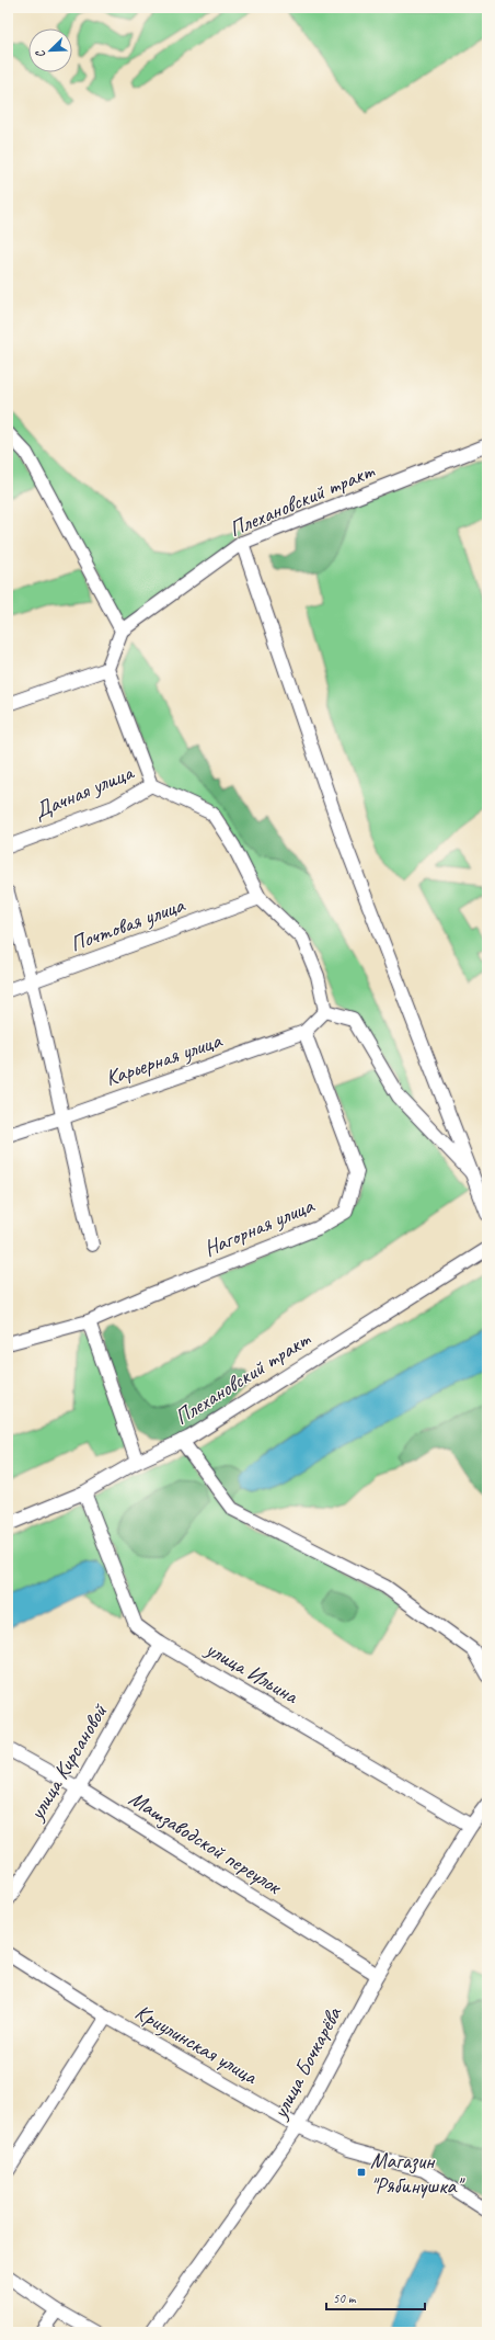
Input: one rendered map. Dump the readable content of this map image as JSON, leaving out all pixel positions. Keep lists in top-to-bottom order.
{
  "streets": {
    "street": [
      "Плехановский тракт",
      "Дачная улица",
      "Почтовая улица",
      "Карьерная улица",
      "Нагорная улица",
      "улица Ильина",
      "улица Кирсановой",
      "Машзаводской переулок",
      "Криулинская улица",
      "улица Бочкарёва"
    ]
  },
  "crossings": [
    ["Плехановский тракт", "улица Ильина"],
    ["Карьерная улица", "Нагорная улица"],
    ["улица Ильина", "улица Кирсановой"],
    ["улица Ильина", "улица Бочкарёва"],
    ["улица Кирсановой", "Машзаводской переулок"],
    ["Машзаводской переулок", "улица Бочкарёва"],
    ["Криулинская улица", "улица Бочкарёва"]
  ],
  "places": {
    "transit": ["Магазин \"Рябинушка\""]
  },
  "scale_bar": "50 m",
  "north": "bottom left"
}
